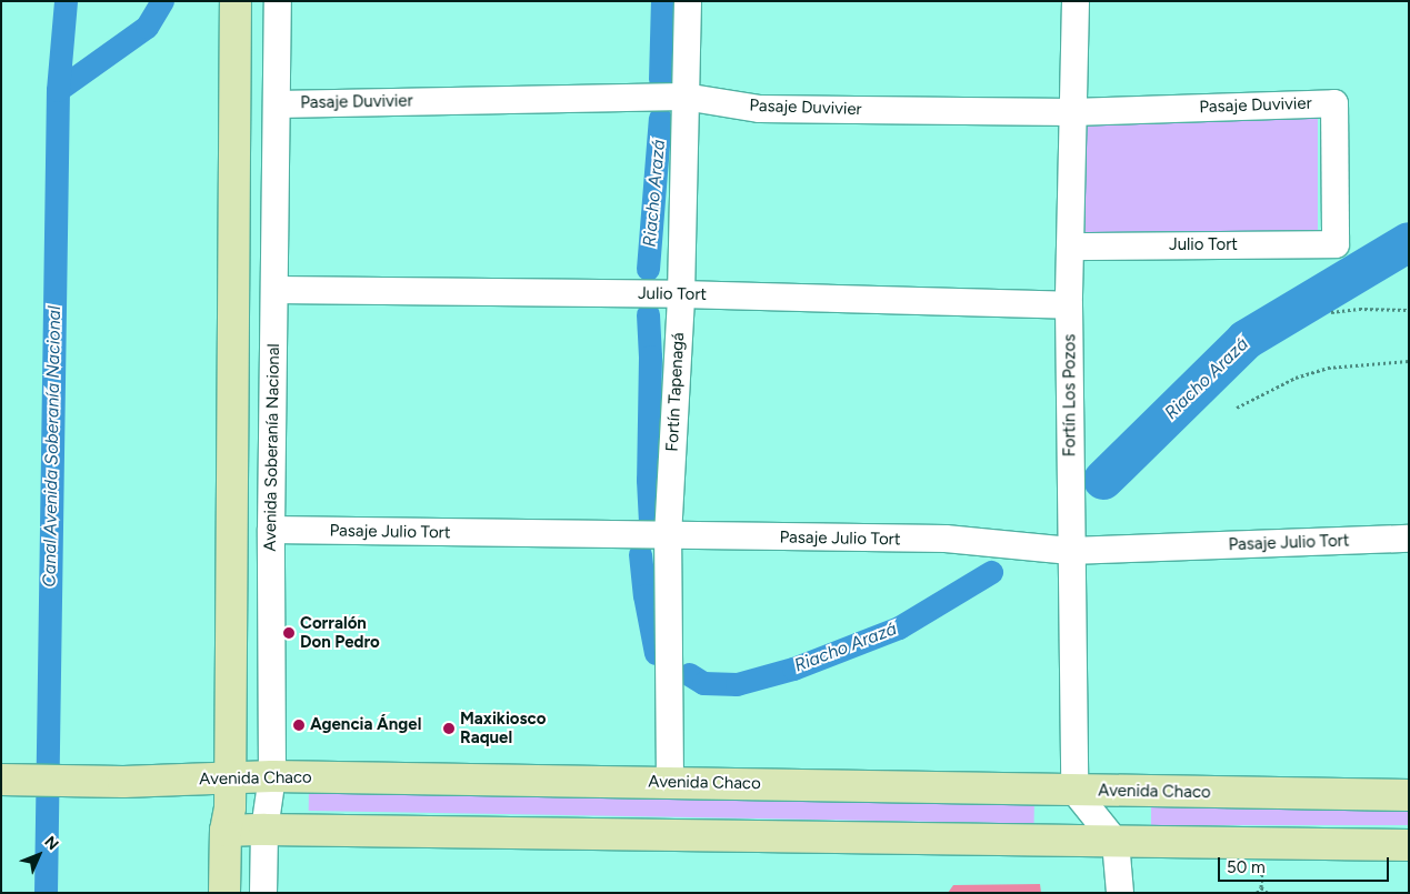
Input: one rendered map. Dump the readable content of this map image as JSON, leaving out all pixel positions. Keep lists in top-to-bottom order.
{
  "streets": {
    "main road": ["Avenida Chaco"],
    "street": [
      "Pasaje Duvivier",
      "Julio Tort",
      "Fortín Tapenagá",
      "Fortín Los Pozos",
      "Avenida Soberanía Nacional",
      "Pasaje Julio Tort"
    ]
  },
  "crossings": [
    ["Pasaje Duvivier", "Julio Tort"],
    ["Pasaje Duvivier", "Fortín Tapenagá"],
    ["Pasaje Duvivier", "Fortín Los Pozos"],
    ["Pasaje Duvivier", "Avenida Soberanía Nacional"],
    ["Julio Tort", "Fortín Tapenagá"],
    ["Julio Tort", "Fortín Los Pozos"],
    ["Julio Tort", "Avenida Soberanía Nacional"],
    ["Fortín Tapenagá", "Pasaje Julio Tort"],
    ["Fortín Tapenagá", "Avenida Chaco"],
    ["Fortín Los Pozos", "Pasaje Julio Tort"],
    ["Fortín Los Pozos", "Avenida Chaco"],
    ["Avenida Soberanía Nacional", "Pasaje Julio Tort"],
    ["Avenida Soberanía Nacional", "Avenida Chaco"]
  ],
  "water": ["Riacho Arazá", "Canal Avenida Soberanía Nacional"],
  "places": ["Corralón Don Pedro", "Agencia Ángel", "Maxikiosco Raquel"],
  "scale_bar": "50 m",
  "north": "top right"
}
